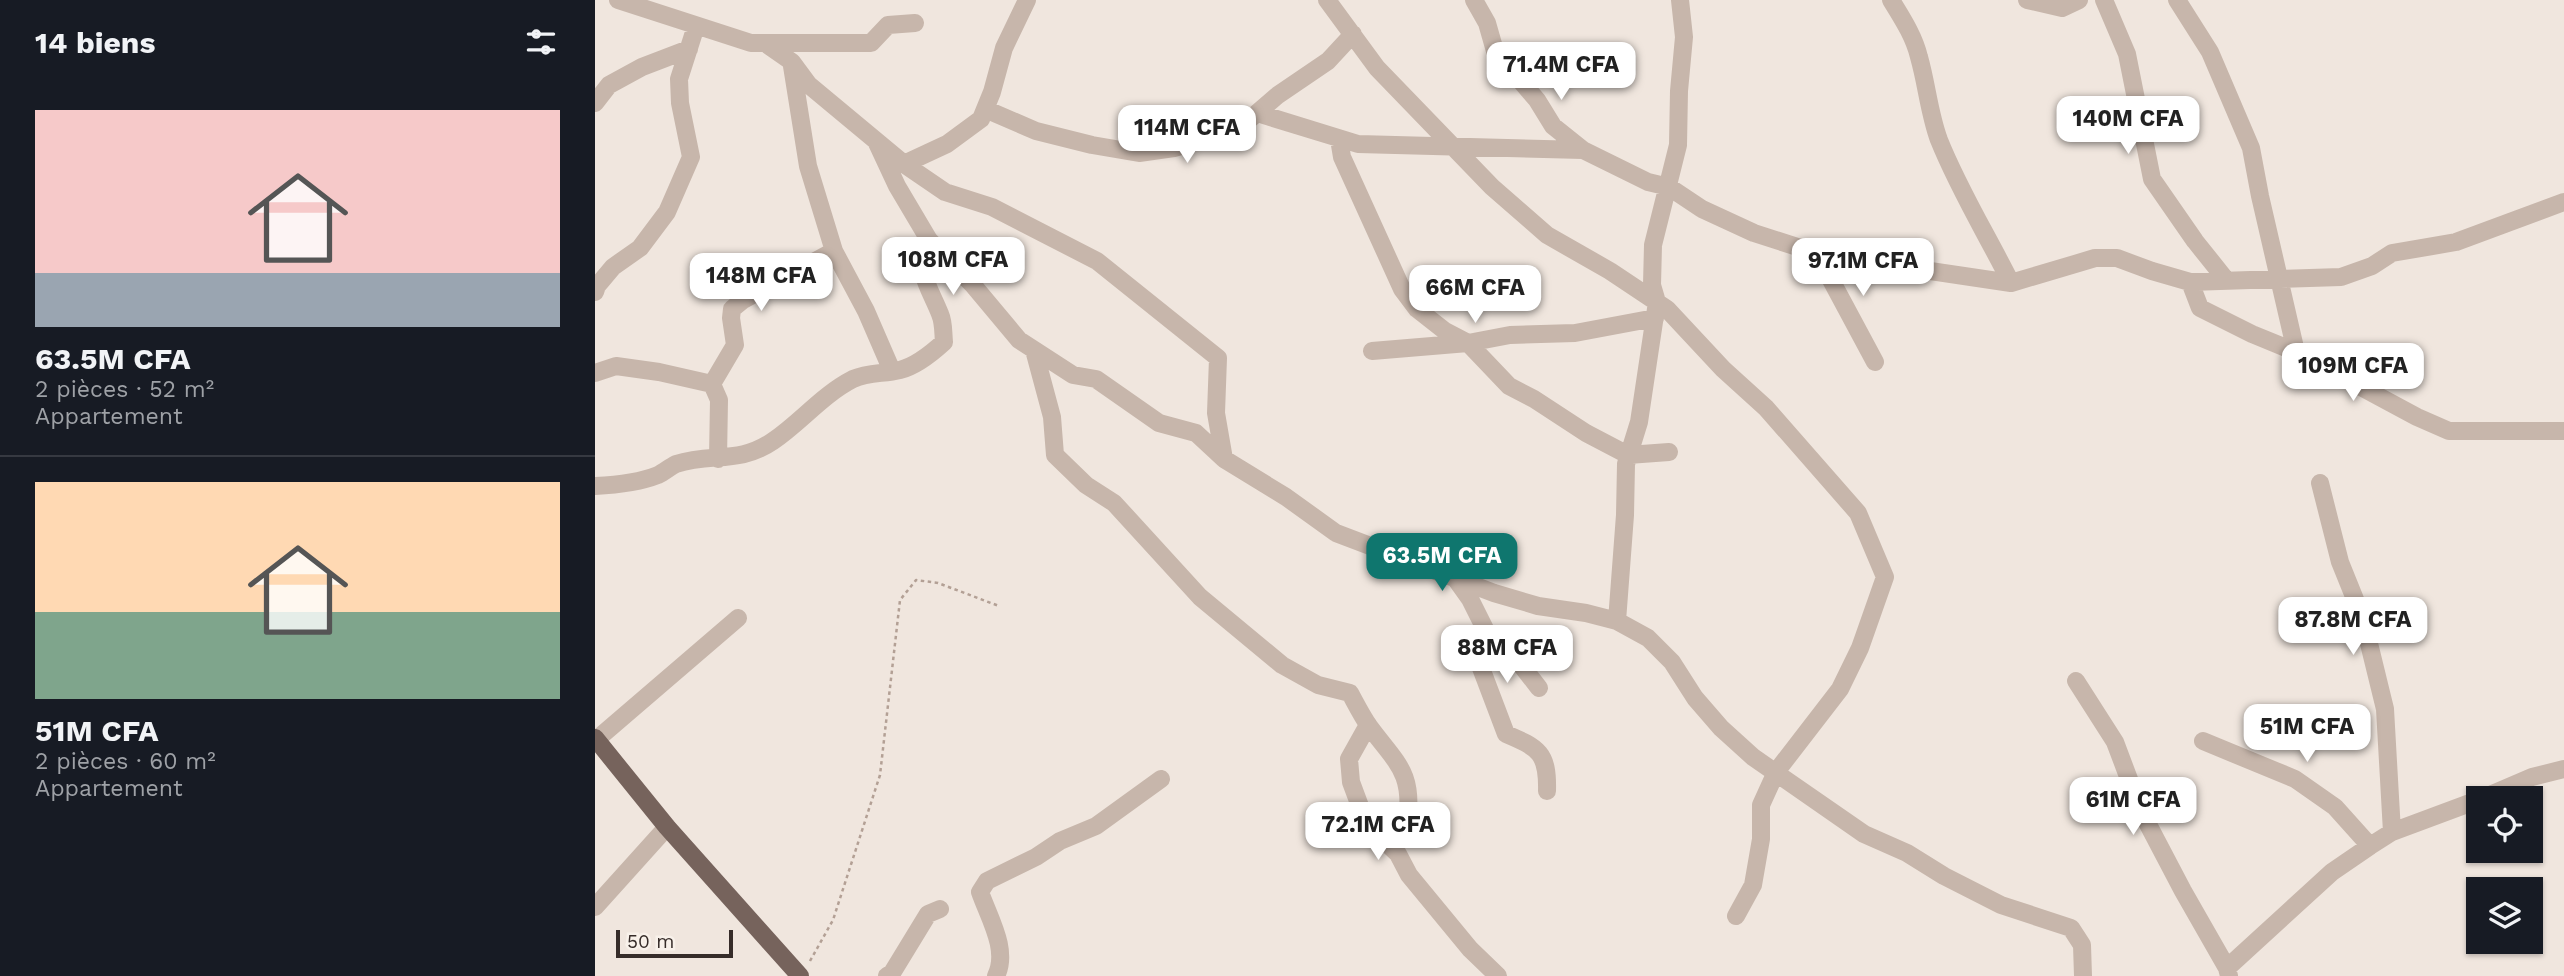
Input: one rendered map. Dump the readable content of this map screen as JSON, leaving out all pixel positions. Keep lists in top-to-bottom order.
{
  "scale_bar": "50 m",
  "page": {
    "heading": "14 biens",
    "price": [
      "71.4M CFA",
      "140M CFA",
      "114M CFA",
      "108M CFA",
      "97.1M CFA",
      "148M CFA",
      "66M CFA",
      "109M CFA",
      "63.5M CFA",
      "87.8M CFA",
      "88M CFA",
      "51M CFA",
      "61M CFA",
      "72.1M CFA"
    ],
    "list": [
      {
        "name": "63.5M CFA",
        "note": "2 pièces · 52 m² · Appartement"
      },
      {
        "name": "51M CFA",
        "note": "2 pièces · 60 m² · Appartement"
      }
    ],
    "scale": "50 m"
  }
}
